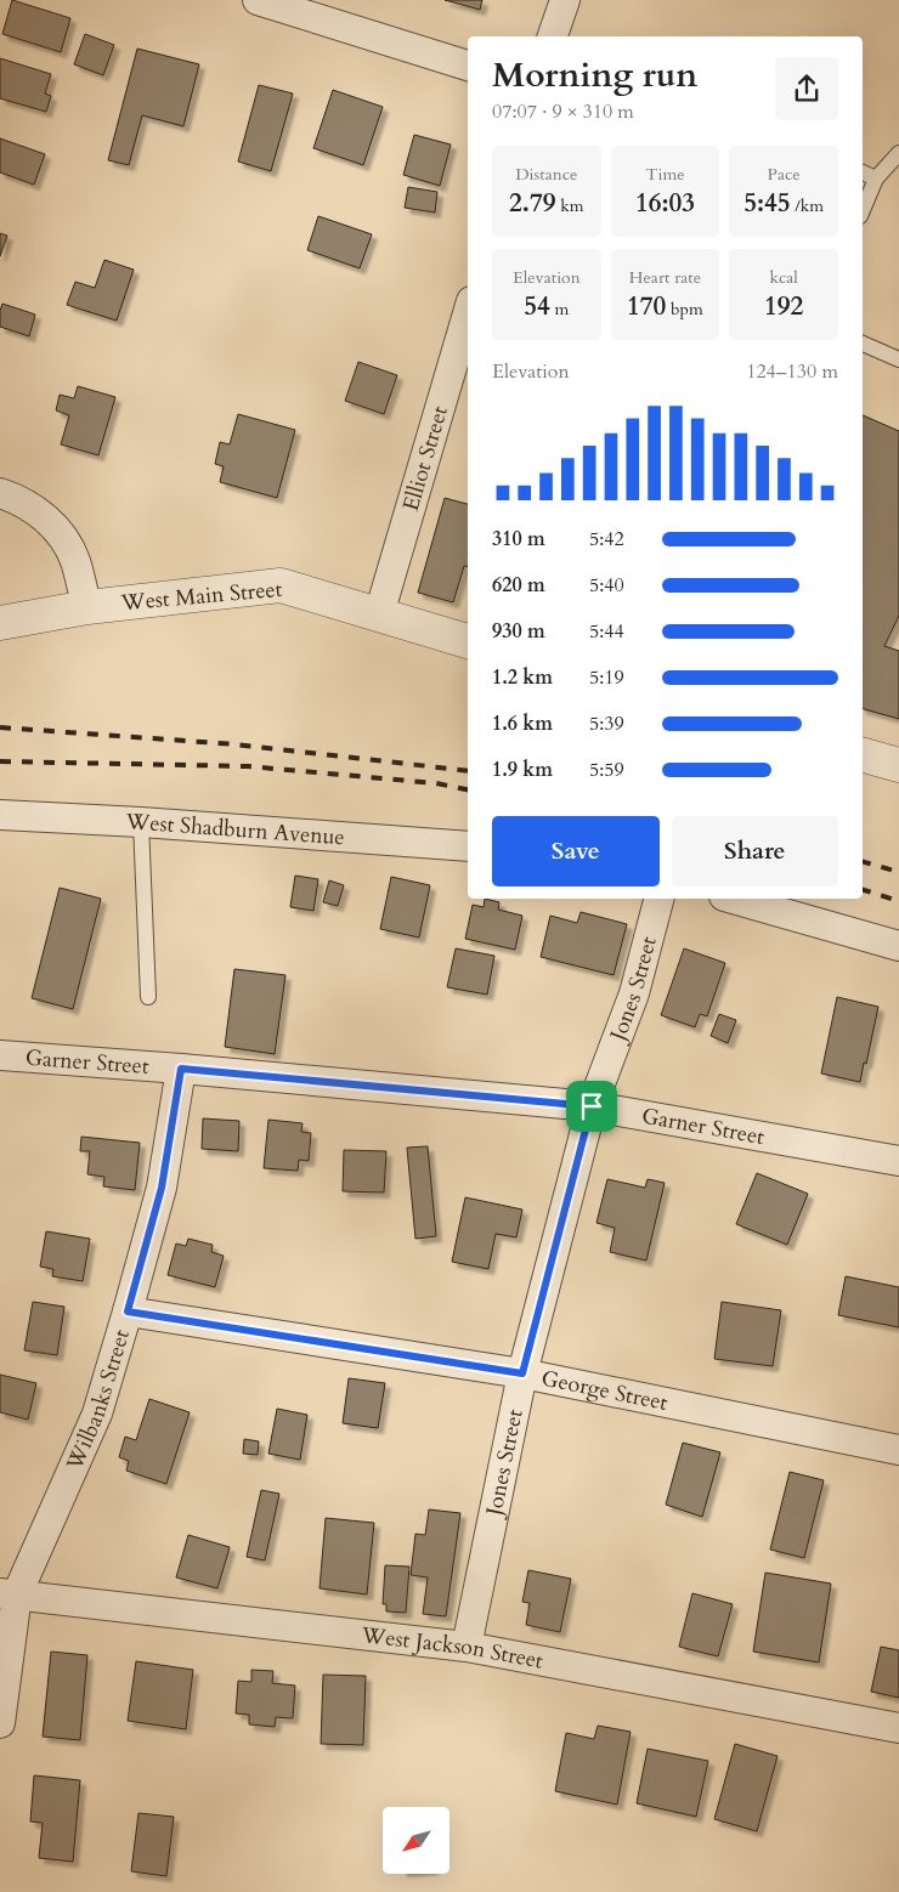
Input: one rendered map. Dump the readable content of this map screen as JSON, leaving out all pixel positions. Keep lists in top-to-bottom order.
{
  "streets": {
    "street": [
      "Elliot Street",
      "West Main Street",
      "West Shadburn Avenue",
      "Jones Street",
      "Garner Street",
      "George Street",
      "Wilbanks Street",
      "West Jackson Street"
    ]
  },
  "crossings": [
    ["Elliot Street", "West Main Street"],
    ["Jones Street", "Garner Street"],
    ["Jones Street", "George Street"],
    ["Jones Street", "West Jackson Street"],
    ["Garner Street", "Wilbanks Street"],
    ["George Street", "Wilbanks Street"],
    ["Wilbanks Street", "West Jackson Street"]
  ],
  "north": "bottom left",
  "page": {
    "heading": ["Morning run", "07:07 · 9 × 310 m"],
    "stats": [
      ["Distance", "2.79 km"],
      ["Time", "16:03"],
      ["Pace", "5:45 /km"],
      ["Elevation", "54 m"],
      ["Heart rate", "170 bpm"],
      ["kcal", "192"]
    ],
    "chart": ["Elevation", "124–130 m"],
    "list": [
      {
        "name": "310 m",
        "note": "5:42"
      },
      {
        "name": "620 m",
        "note": "5:40"
      },
      {
        "name": "930 m",
        "note": "5:44"
      },
      {
        "name": "1.2 km",
        "note": "5:19"
      },
      {
        "name": "1.6 km",
        "note": "5:39"
      },
      {
        "name": "1.9 km",
        "note": "5:59"
      }
    ],
    "buttons": ["Save", "Share"]
  }
}
